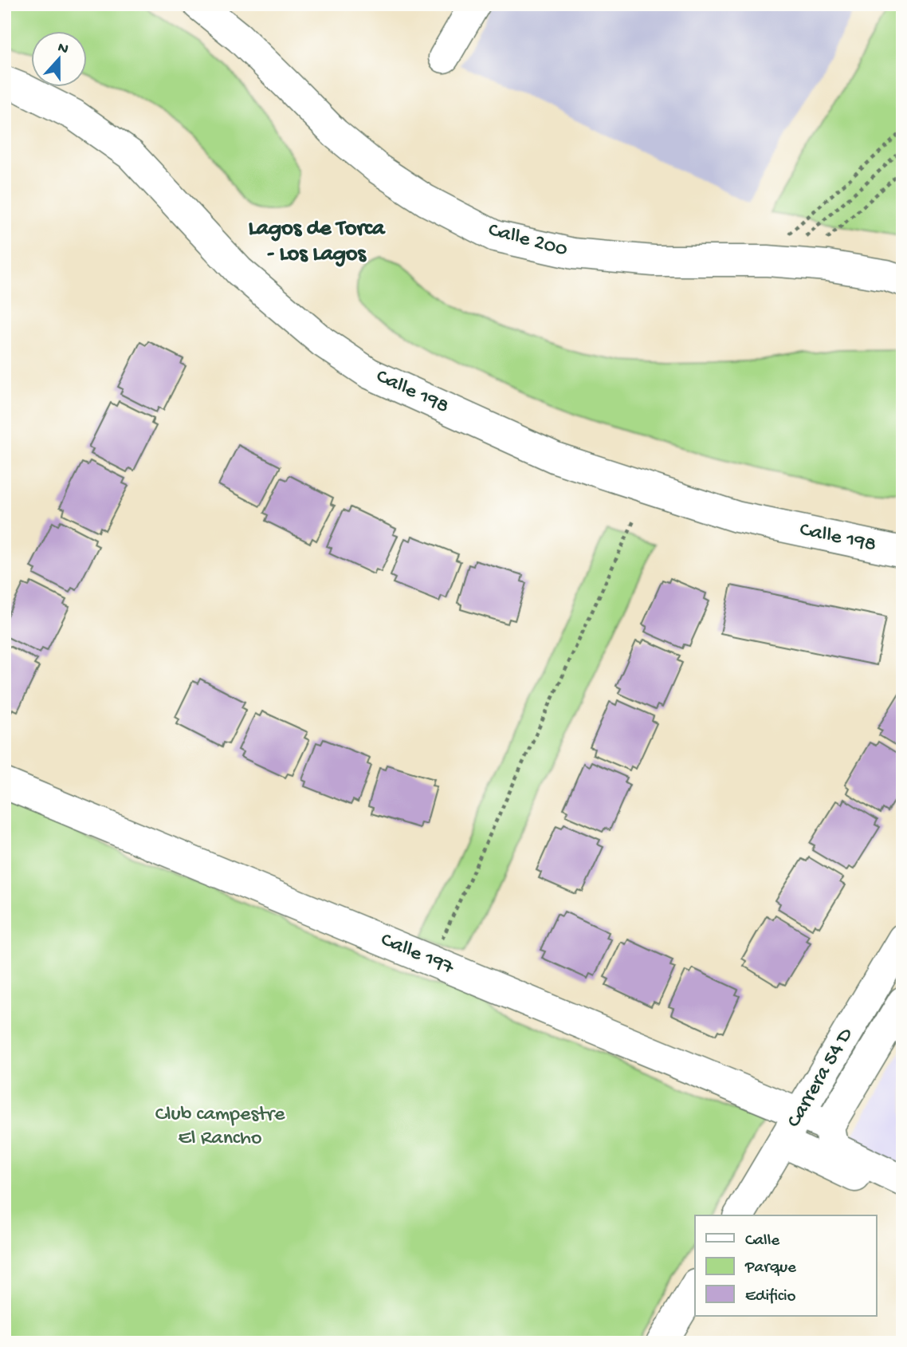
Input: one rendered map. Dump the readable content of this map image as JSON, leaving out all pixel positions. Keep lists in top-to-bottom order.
{
  "streets": {
    "street": [
      "Calle 200",
      "Calle 198",
      "Calle 197",
      "Carrera 54 D"
    ]
  },
  "crossings": [
    ["Calle 197", "Carrera 54 D"]
  ],
  "districts": ["Lagos de Torca - Los Lagos"],
  "parks": ["Club campestre El Rancho"],
  "legend": ["Calle", "Parque", "Edificio"],
  "north": "top"
}
